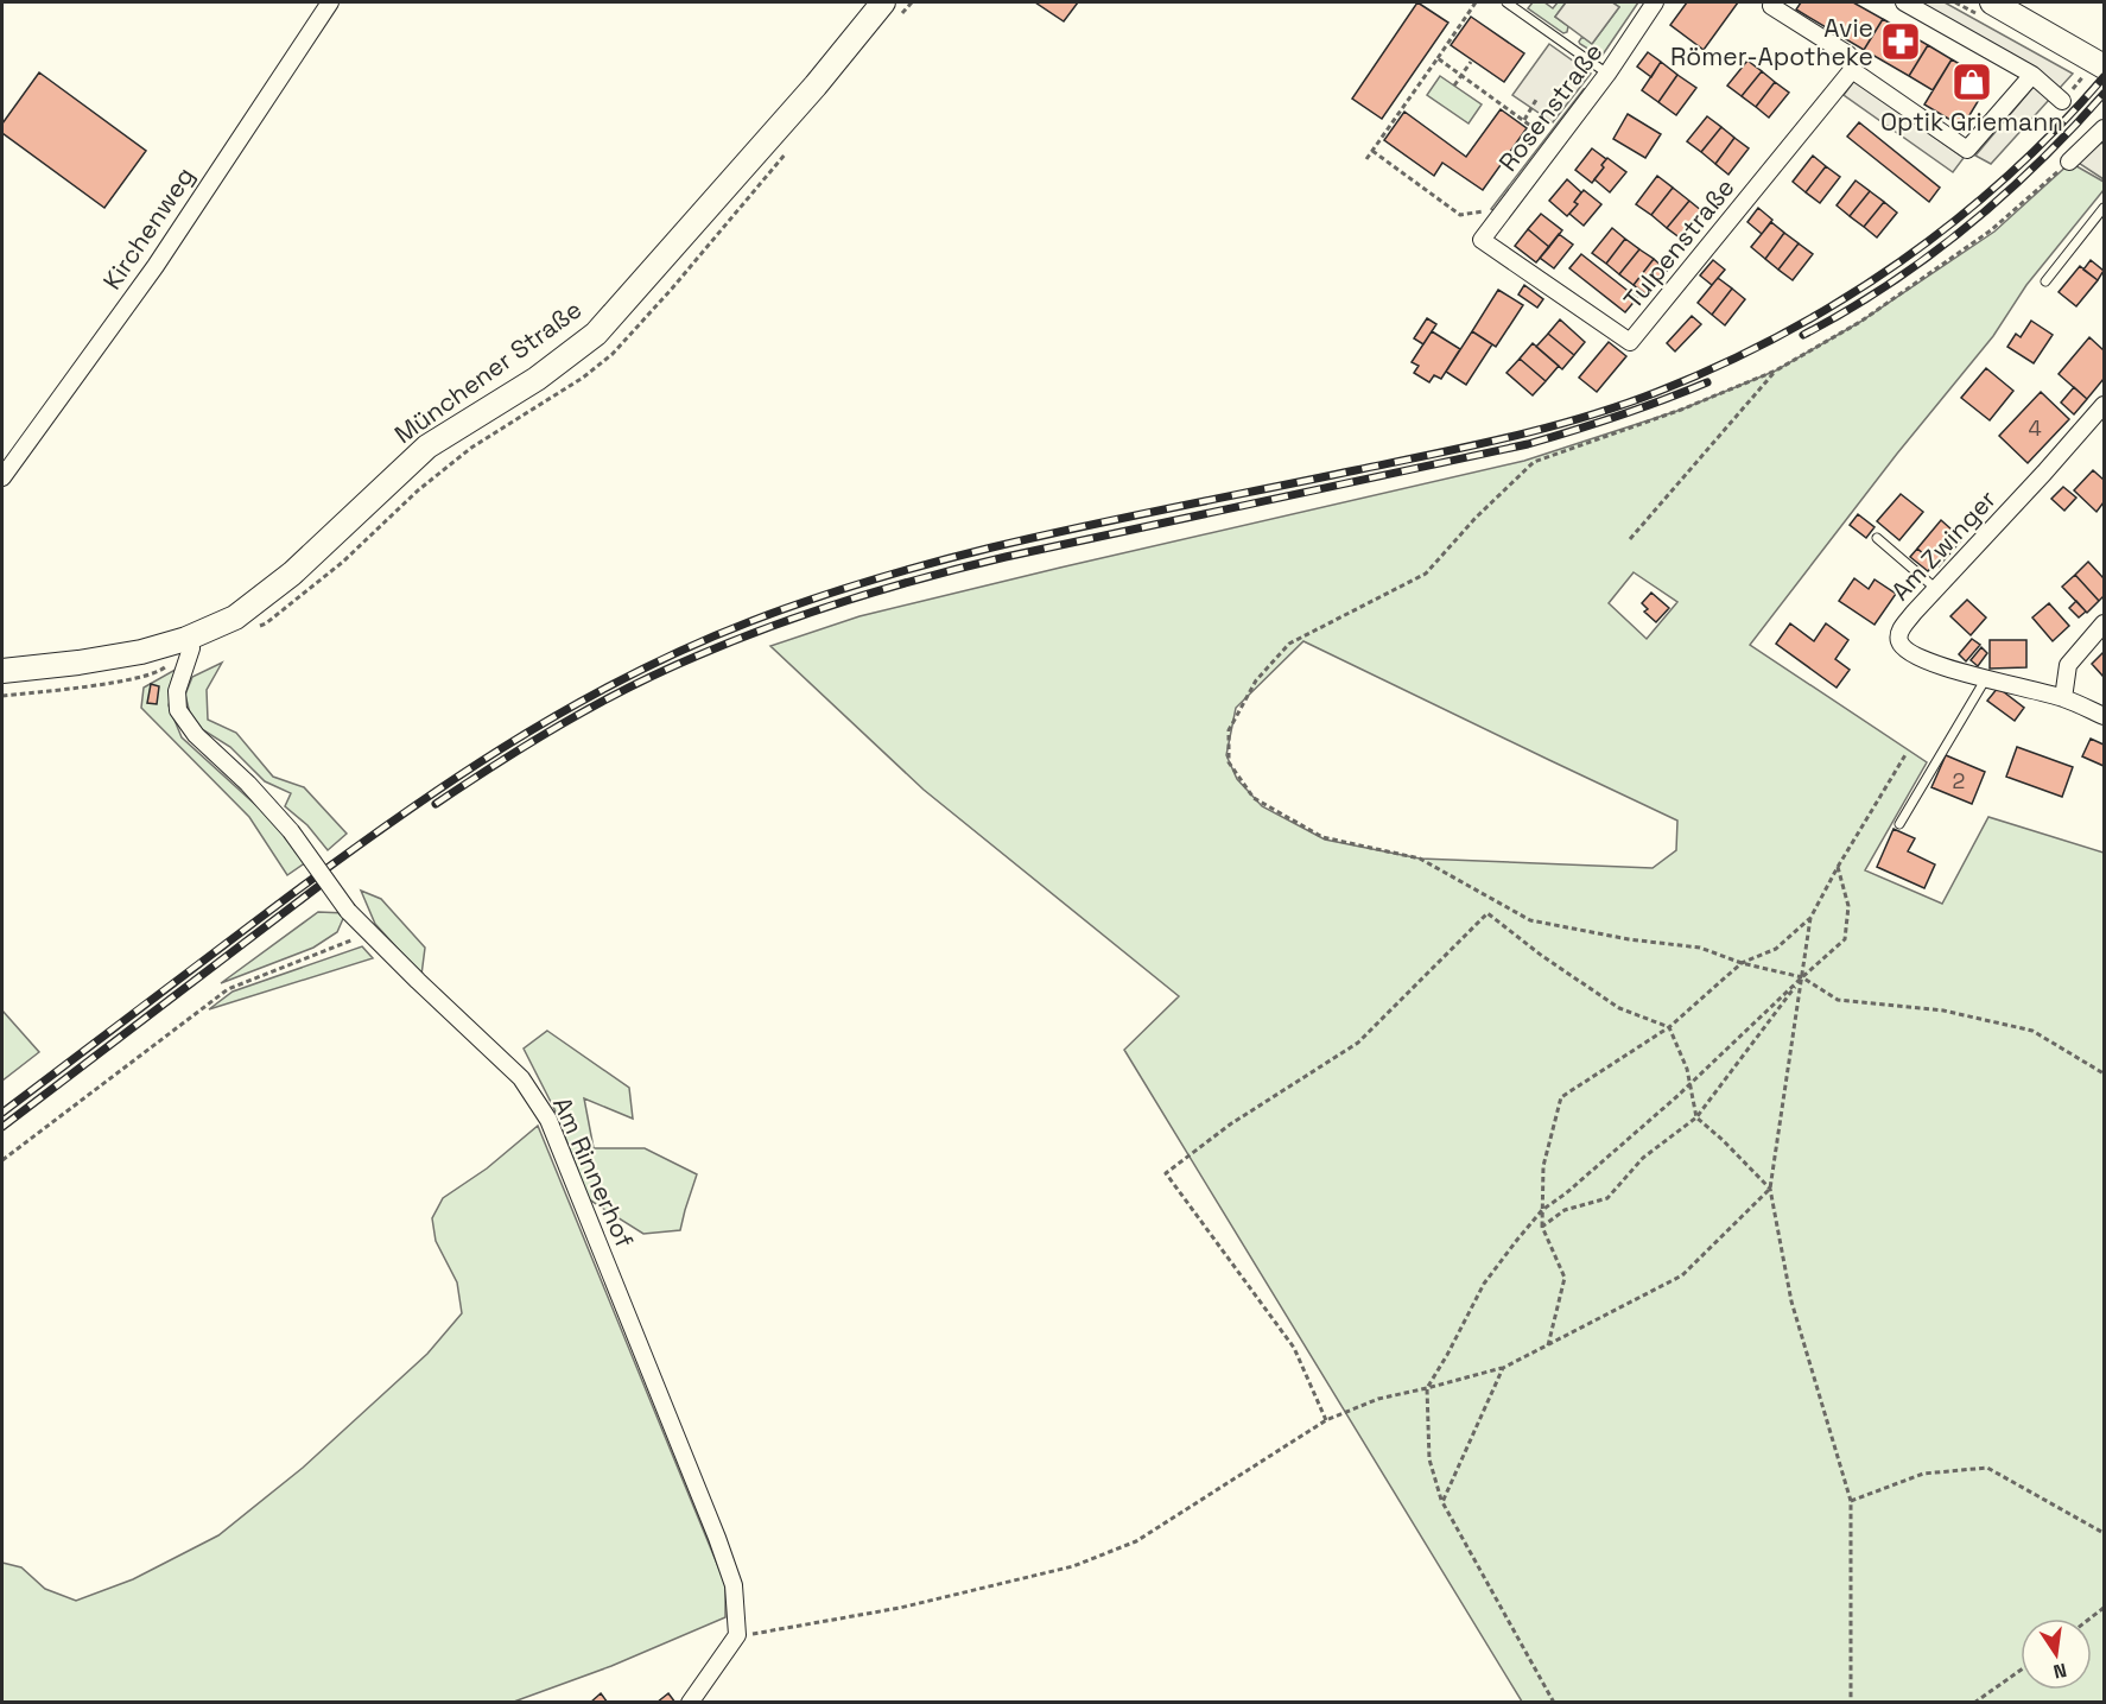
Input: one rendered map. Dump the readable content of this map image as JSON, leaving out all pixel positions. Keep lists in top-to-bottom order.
{
  "streets": {
    "street": [
      "Rosenstraße",
      "Kirchenweg",
      "Tulpenstraße",
      "Münchener Straße",
      "Am Zwinger",
      "Am Rinnerhof"
    ]
  },
  "crossings": [
    ["Rosenstraße", "Tulpenstraße"],
    ["Münchener Straße", "Am Rinnerhof"]
  ],
  "places": {
    "pharmacy": ["Avie Römer-Apotheke"],
    "shop": ["Optik Griemann"]
  },
  "house_numbers": ["4", "2"],
  "north": "bottom"
}
